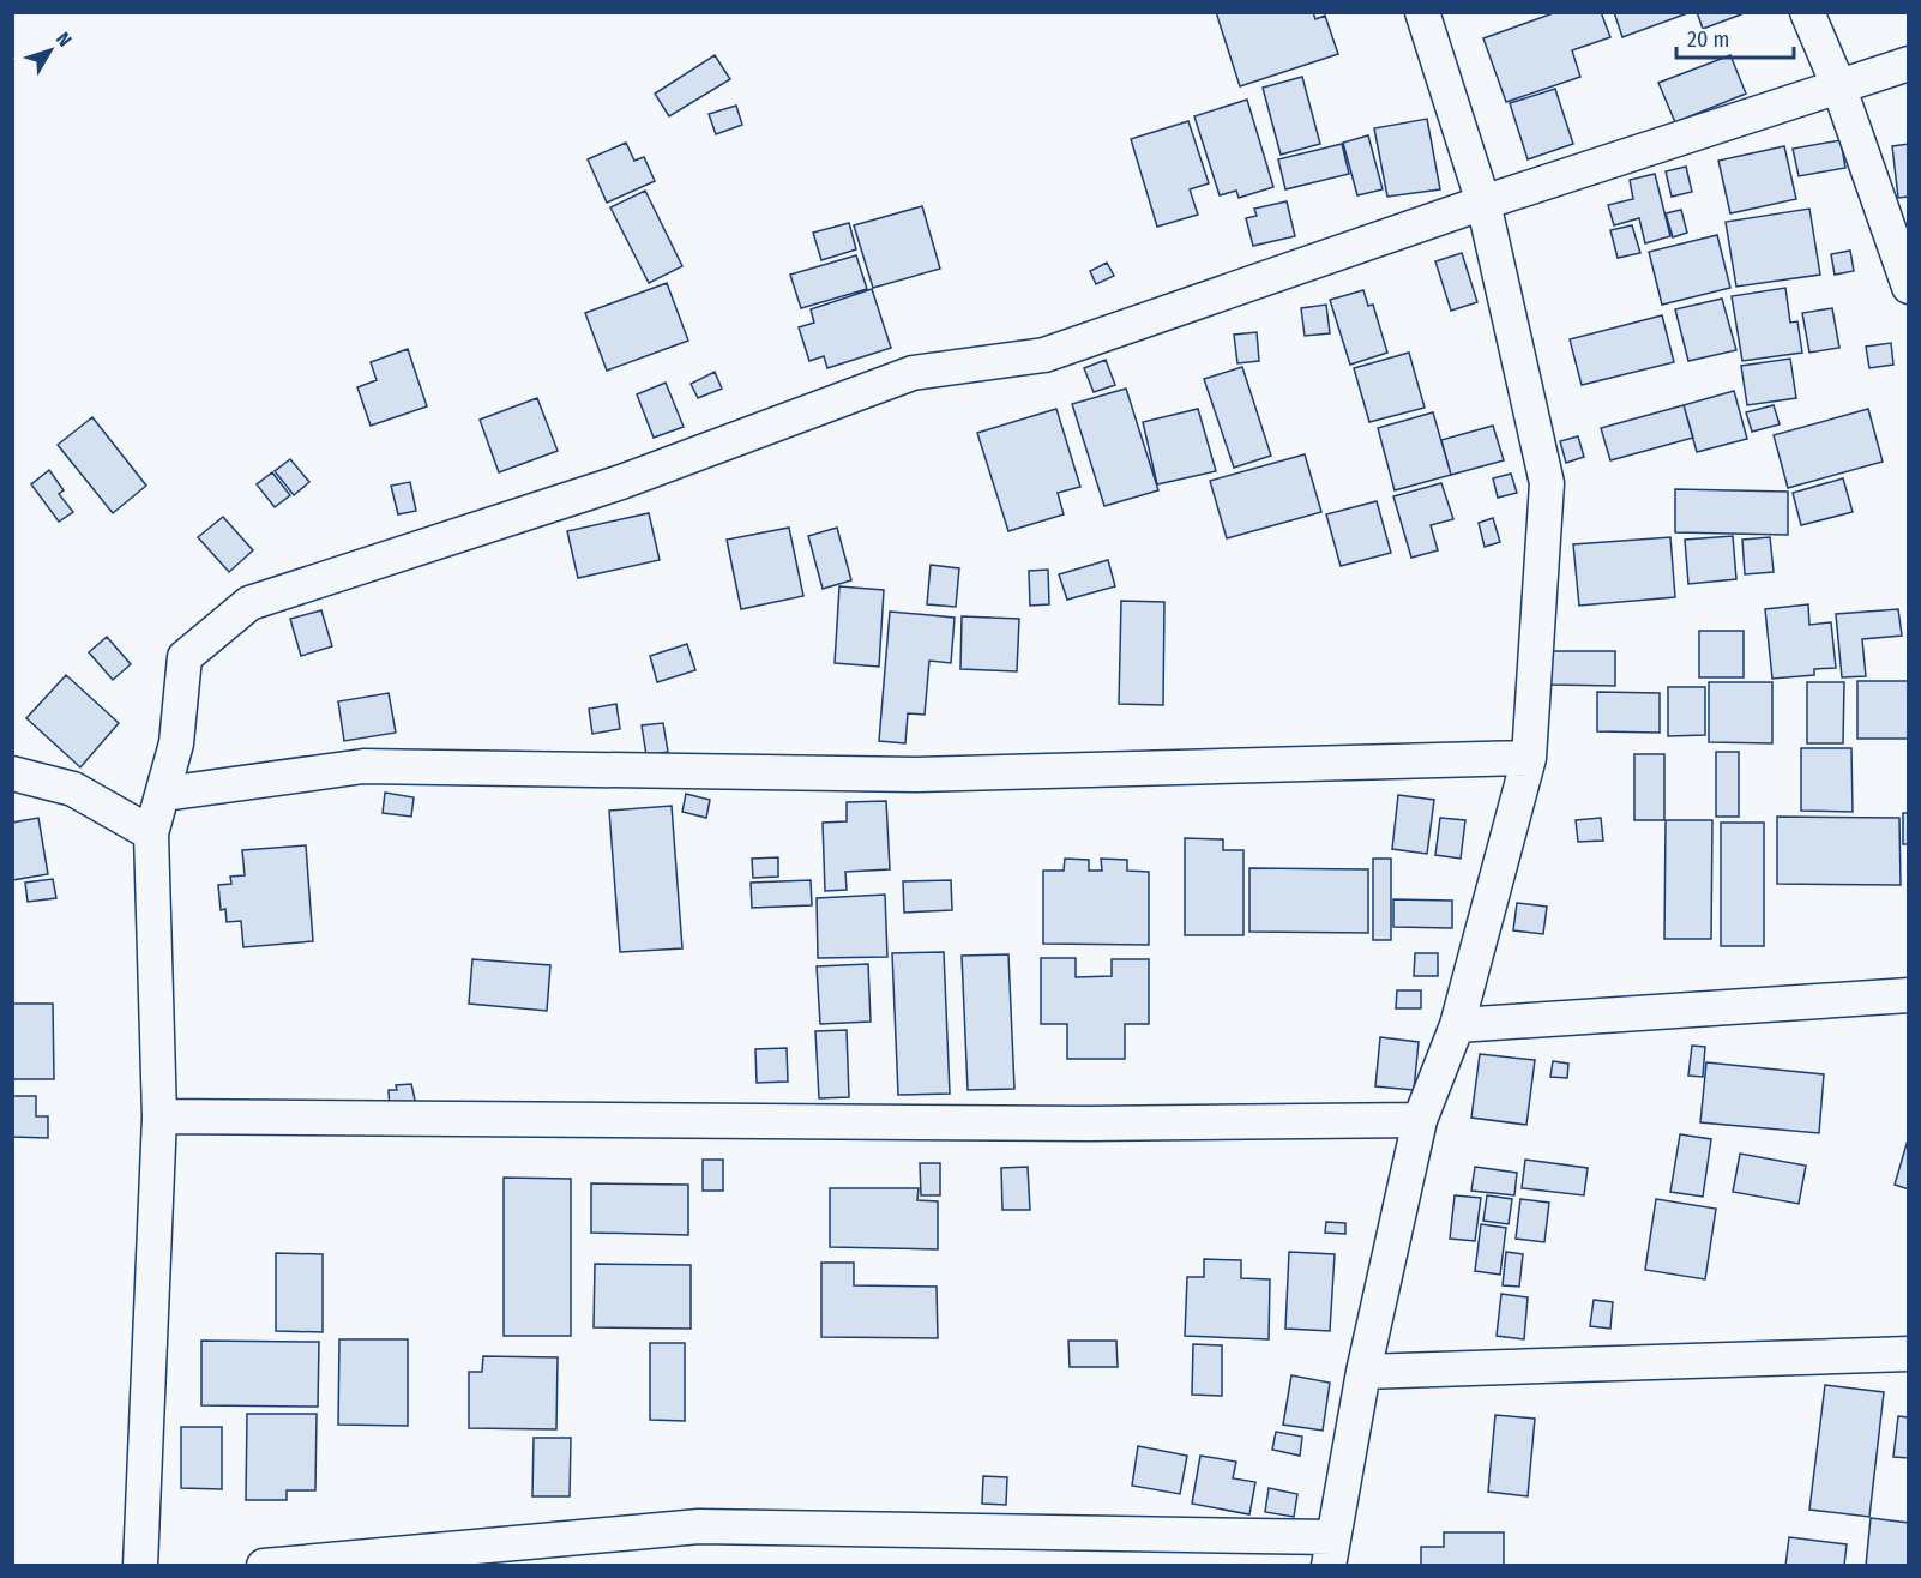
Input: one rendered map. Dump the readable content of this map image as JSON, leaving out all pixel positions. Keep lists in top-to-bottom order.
{
  "scale_bar": "20 m",
  "north": "top right"
}
